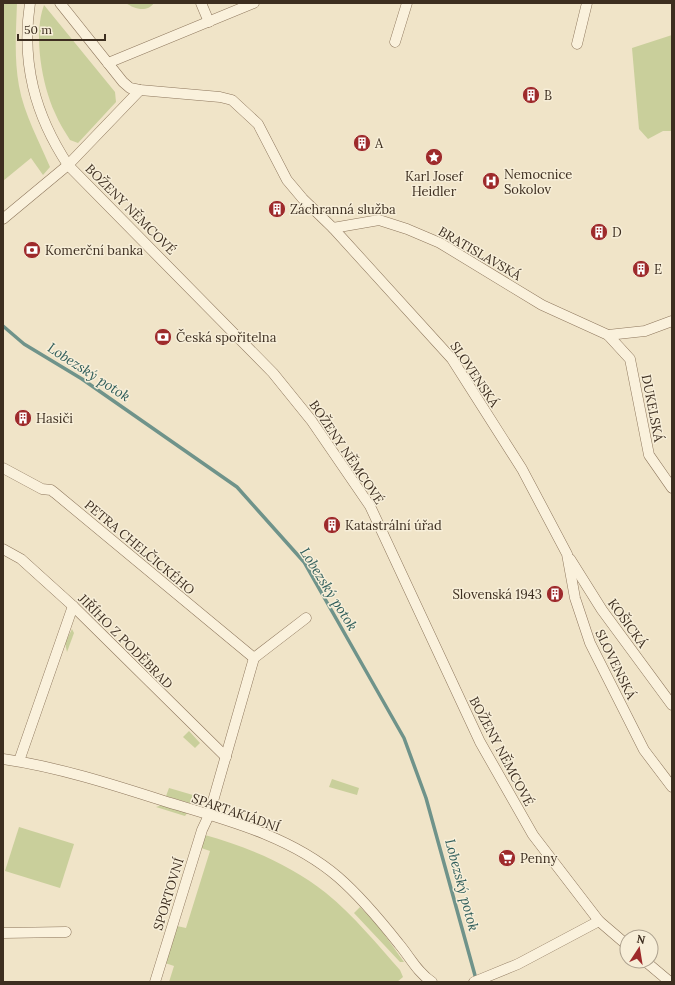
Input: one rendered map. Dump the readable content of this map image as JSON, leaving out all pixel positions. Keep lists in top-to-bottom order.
{
  "streets": {
    "street": [
      "BOŽENY NĚMCOVÉ",
      "BRATISLAVSKÁ",
      "SLOVENSKÁ",
      "DUKELSKÁ",
      "PETRA CHELČICKÉHO",
      "KOŠICKÁ",
      "JIŘÍHO Z PODĚBRAD",
      "SPARTAKIÁDNÍ",
      "SPORTOVNÍ"
    ]
  },
  "crossings": [
    ["BRATISLAVSKÁ", "SLOVENSKÁ"],
    ["BRATISLAVSKÁ", "DUKELSKÁ"],
    ["SLOVENSKÁ", "KOŠICKÁ"],
    ["PETRA CHELČICKÉHO", "SPORTOVNÍ"],
    ["JIŘÍHO Z PODĚBRAD", "SPORTOVNÍ"],
    ["SPARTAKIÁDNÍ", "SPORTOVNÍ"]
  ],
  "water": ["Lobezský potok"],
  "places": {
    "building": [
      "B",
      "A",
      "Záchranná služba",
      "D",
      "E",
      "Hasiči",
      "Katastrální úřad",
      "Slovenská 1943"
    ],
    "place": ["Karl Josef Heidler"],
    "hospital": ["Nemocnice Sokolov"],
    "bank": ["Komerční banka", "Česká spořitelna"],
    "supermarket": ["Penny"]
  },
  "scale_bar": "50 m",
  "north": "top"
}
